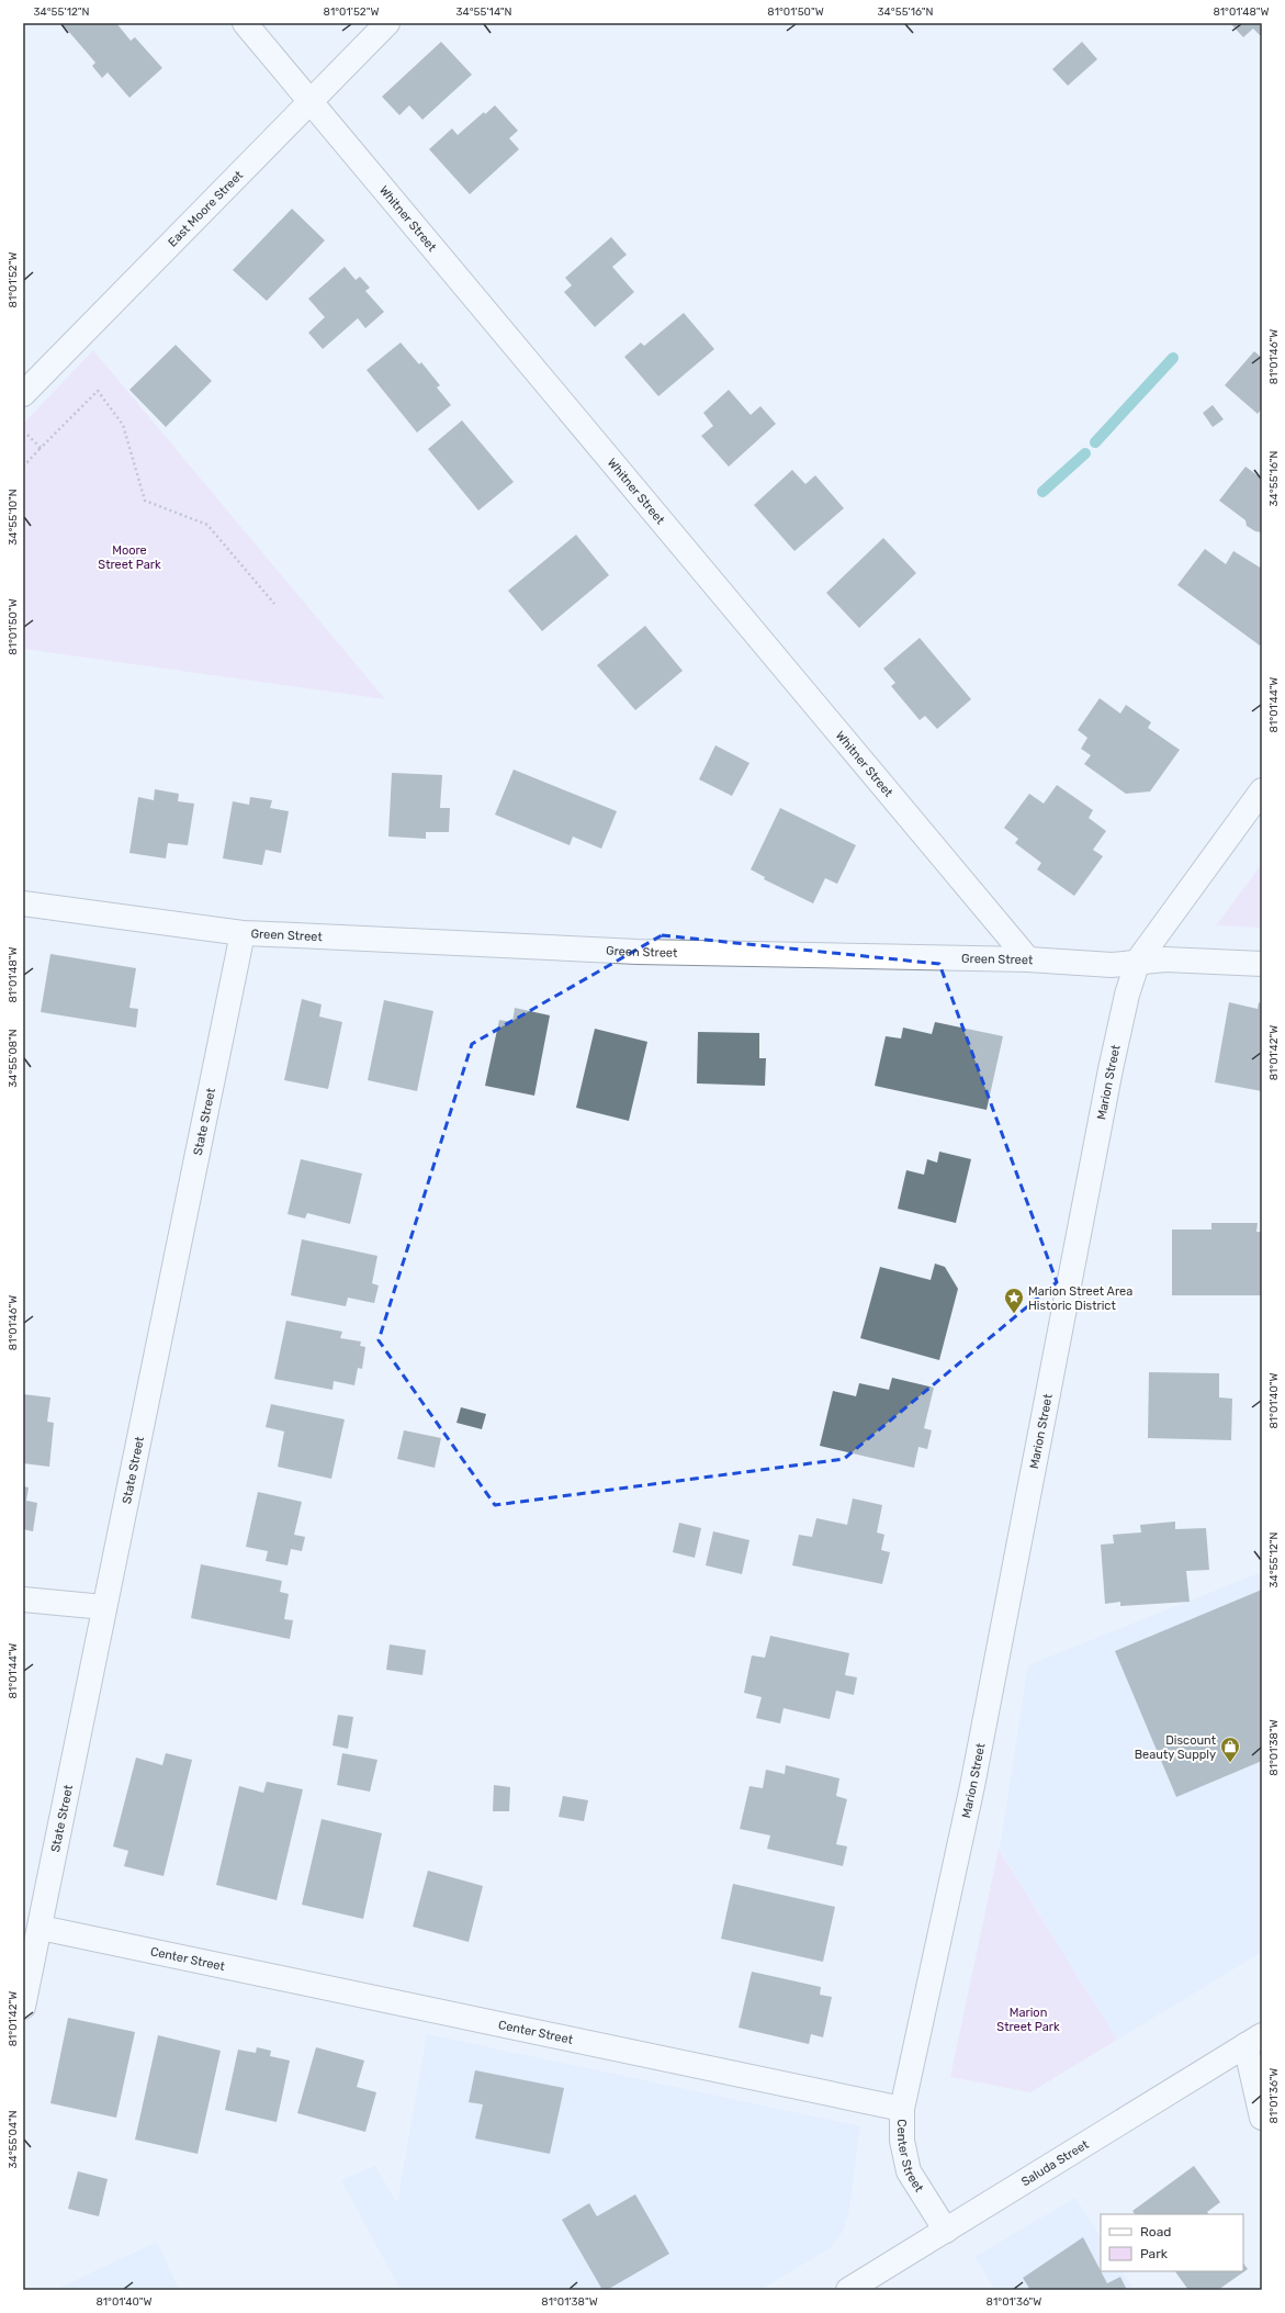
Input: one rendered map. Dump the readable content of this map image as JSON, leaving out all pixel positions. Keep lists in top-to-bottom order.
{
  "streets": {
    "street": [
      "East Moore Street",
      "Whitner Street",
      "Green Street",
      "Marion Street",
      "State Street",
      "Center Street",
      "Saluda Street"
    ]
  },
  "crossings": [
    ["East Moore Street", "Whitner Street"],
    ["Whitner Street", "Green Street"],
    ["Green Street", "Marion Street"],
    ["Green Street", "State Street"],
    ["Marion Street", "Center Street"],
    ["State Street", "Center Street"],
    ["Center Street", "Saluda Street"]
  ],
  "parks": ["Moore Street Park", "Marion Street Park"],
  "places": {
    "place": ["Marion Street Area Historic District"],
    "shop": ["Discount Beauty Supply"]
  },
  "legend": ["Road", "Park"],
  "coordinates": [
    "34°55'12\"N",
    "81°01'52\"W",
    "34°55'14\"N",
    "81°01'50\"W",
    "34°55'16\"N",
    "81°01'48\"W",
    "81°01'46\"W",
    "34°55'10\"N",
    "81°01'44\"W",
    "81°01'42\"W",
    "34°55'08\"N",
    "81°01'40\"W",
    "81°01'38\"W",
    "81°01'36\"W",
    "34°55'04\"N"
  ]
}
